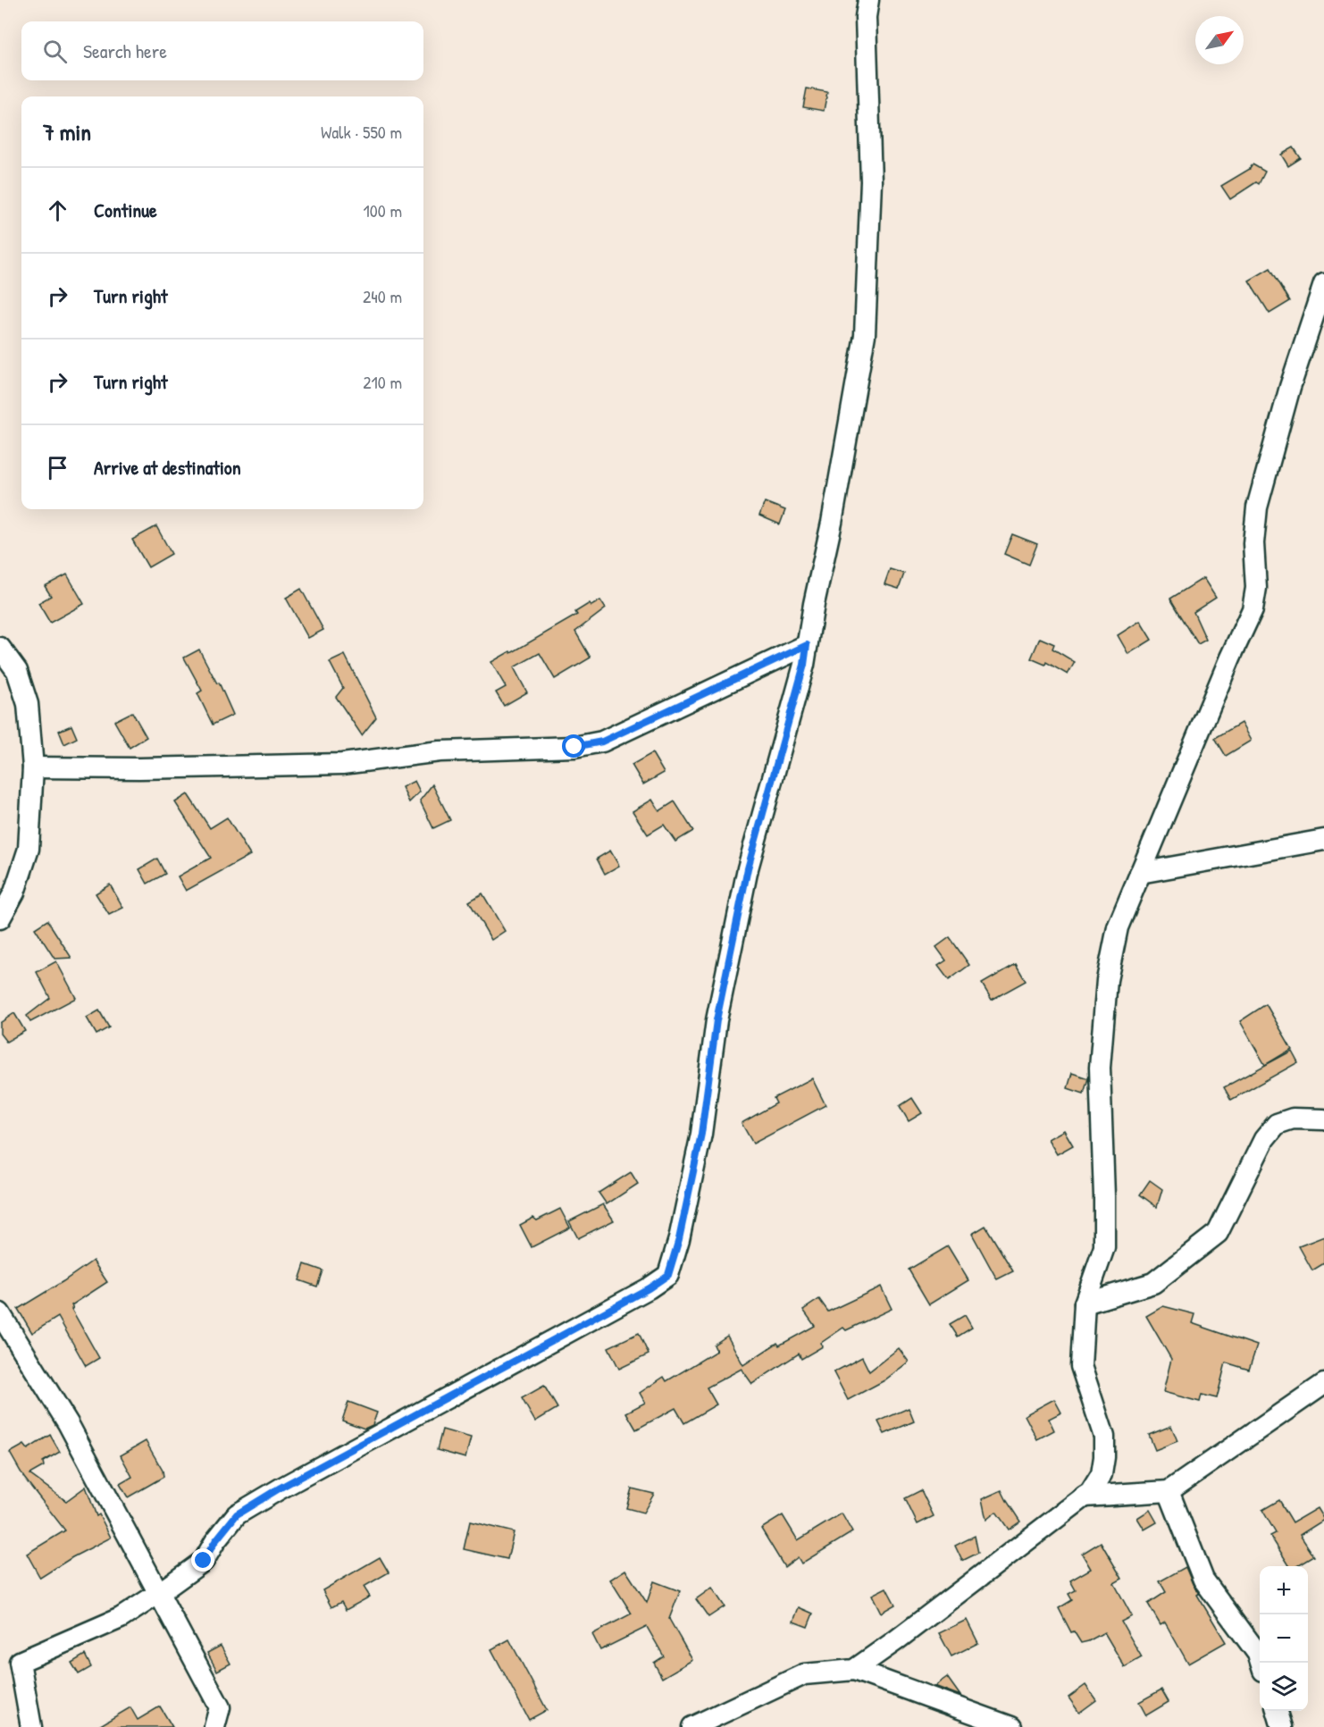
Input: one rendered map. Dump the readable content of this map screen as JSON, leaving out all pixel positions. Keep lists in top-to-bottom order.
{
  "north": "top right",
  "page": {
    "search": "Search here",
    "heading": ["7 min", "Walk · 550 m"],
    "list": [
      ["Continue", "100 m"],
      ["Turn right", "240 m"],
      ["Turn right", "210 m"],
      "Arrive at destination"
    ],
    "map_buttons": ["+", "−"]
  }
}
